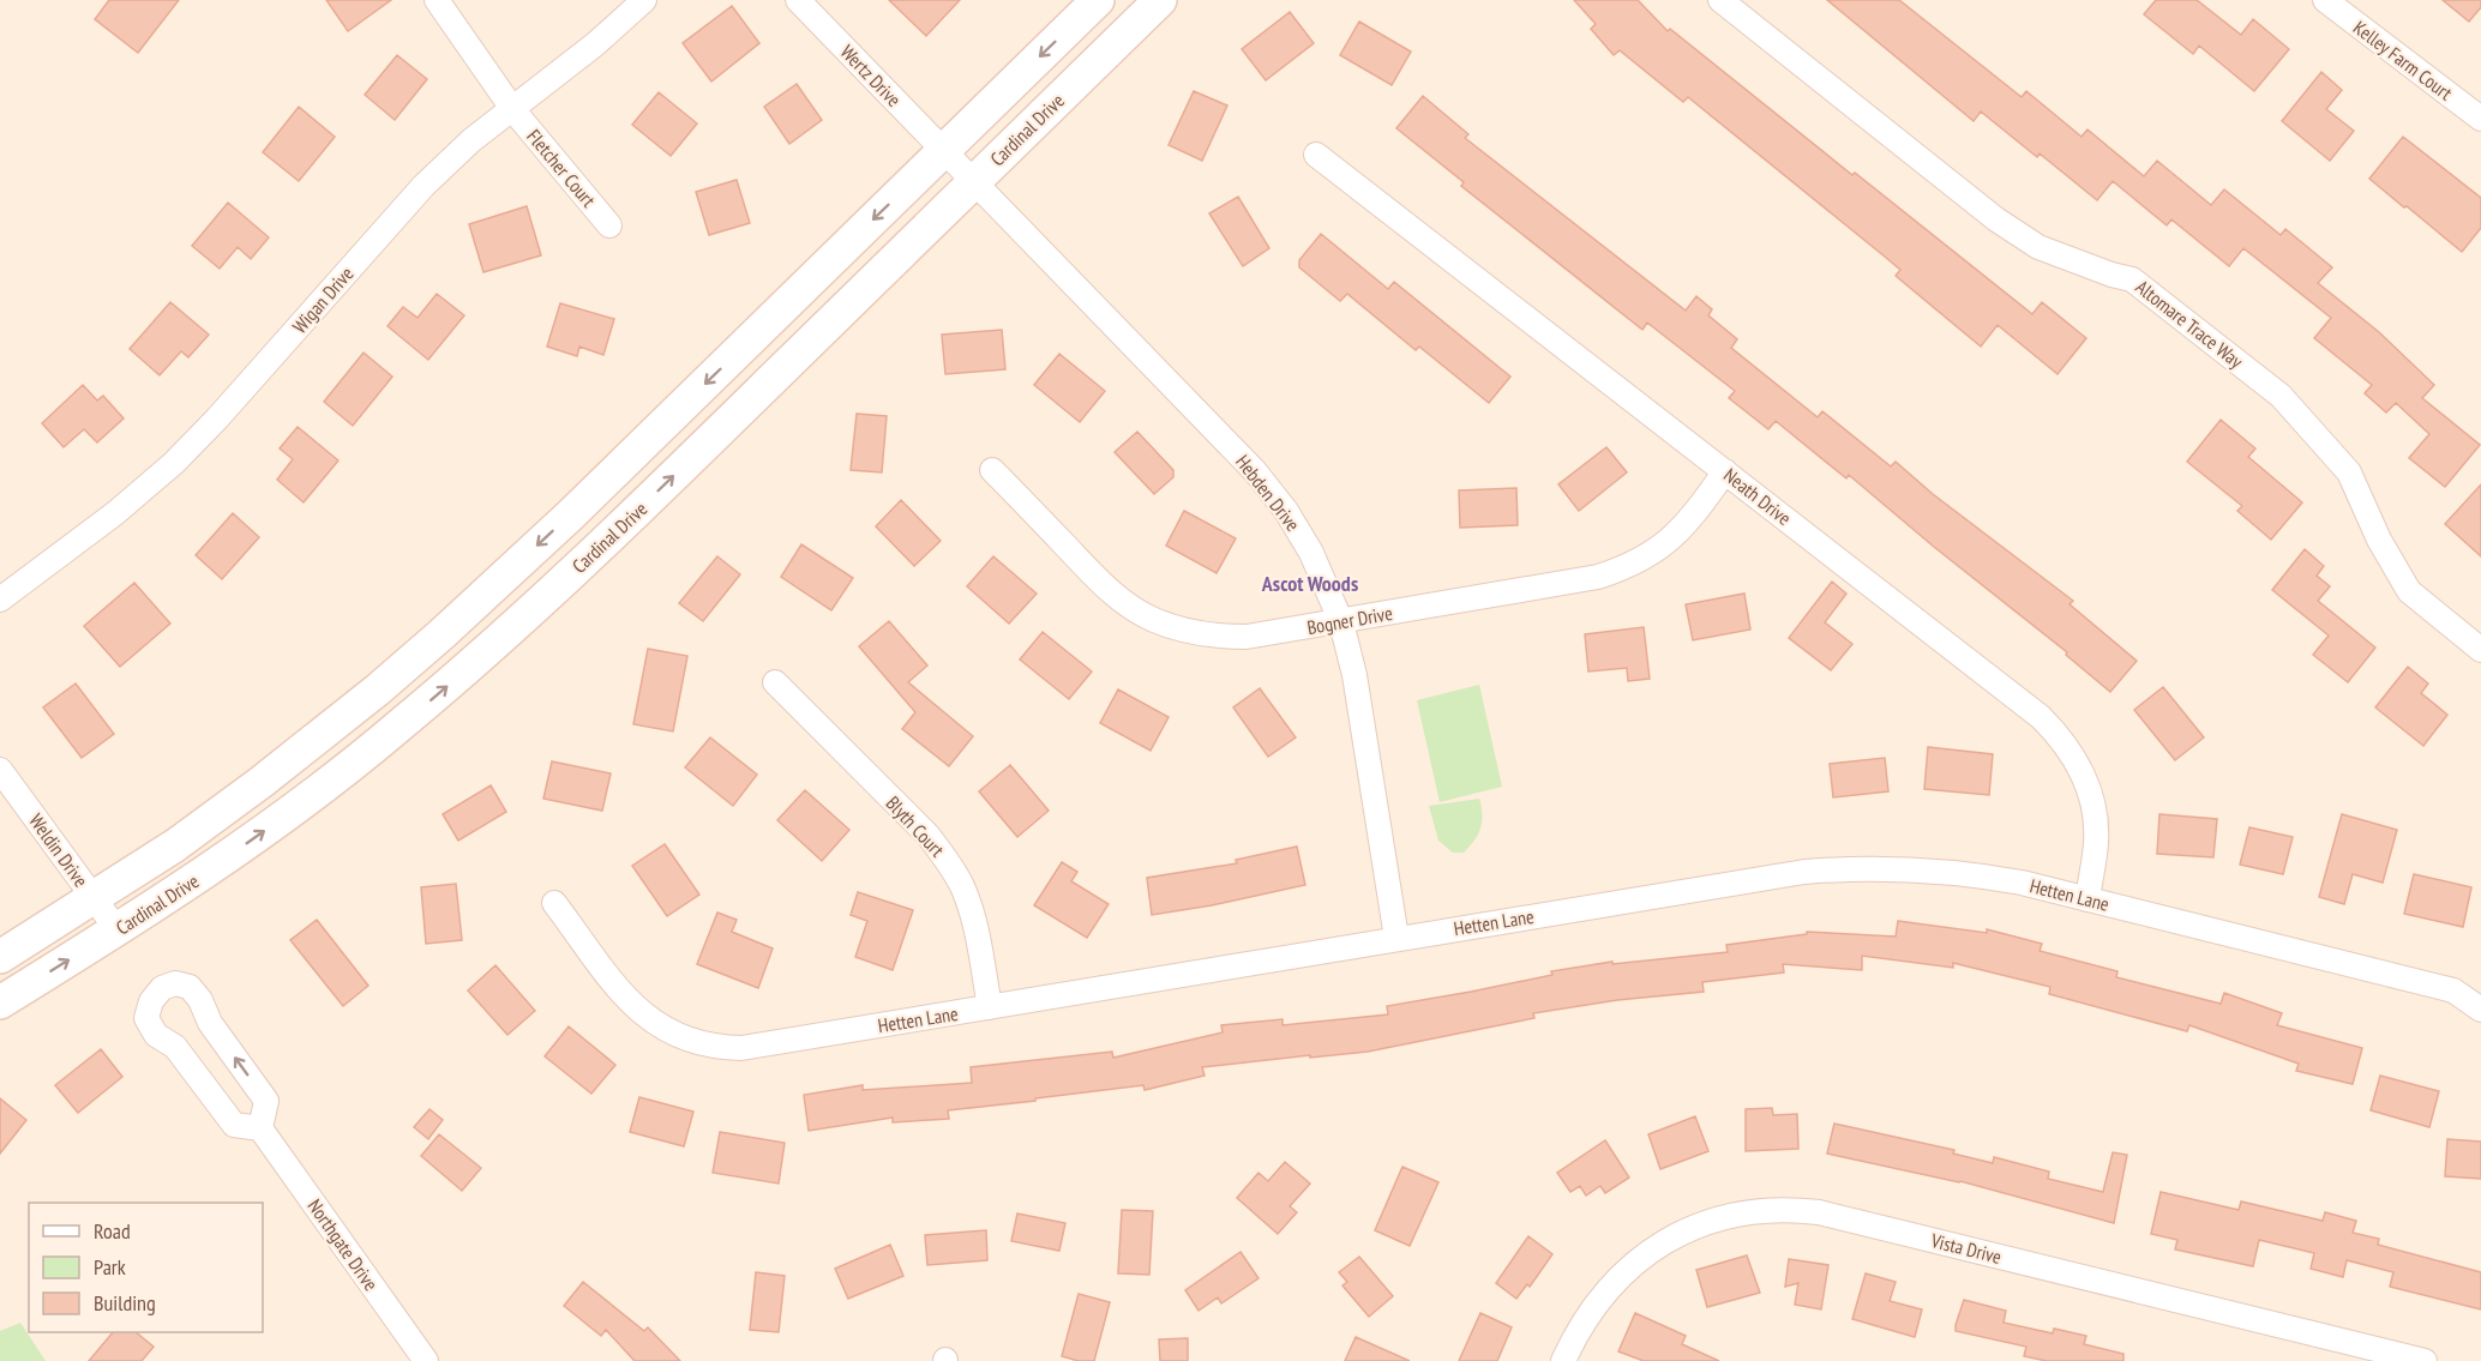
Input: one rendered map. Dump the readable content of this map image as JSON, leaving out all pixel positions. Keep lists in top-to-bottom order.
{
  "streets": {
    "main road": ["Cardinal Drive"],
    "street": [
      "Kelley Farm Court",
      "Wertz Drive",
      "Fletcher Court",
      "Wigan Drive",
      "Altomare Trace Way",
      "Hebden Drive",
      "Neath Drive",
      "Bogner Drive",
      "Blyth Court",
      "Weldin Drive",
      "Hetten Lane",
      "Northgate Drive",
      "Vista Drive"
    ]
  },
  "crossings": [
    ["Wertz Drive", "Cardinal Drive"],
    ["Wertz Drive", "Hebden Drive"],
    ["Cardinal Drive", "Hebden Drive"],
    ["Cardinal Drive", "Weldin Drive"],
    ["Fletcher Court", "Wigan Drive"],
    ["Hebden Drive", "Bogner Drive"],
    ["Hebden Drive", "Hetten Lane"],
    ["Neath Drive", "Bogner Drive"],
    ["Neath Drive", "Hetten Lane"],
    ["Blyth Court", "Hetten Lane"]
  ],
  "districts": ["Ascot Woods"],
  "legend": ["Road", "Park", "Building"]
}
